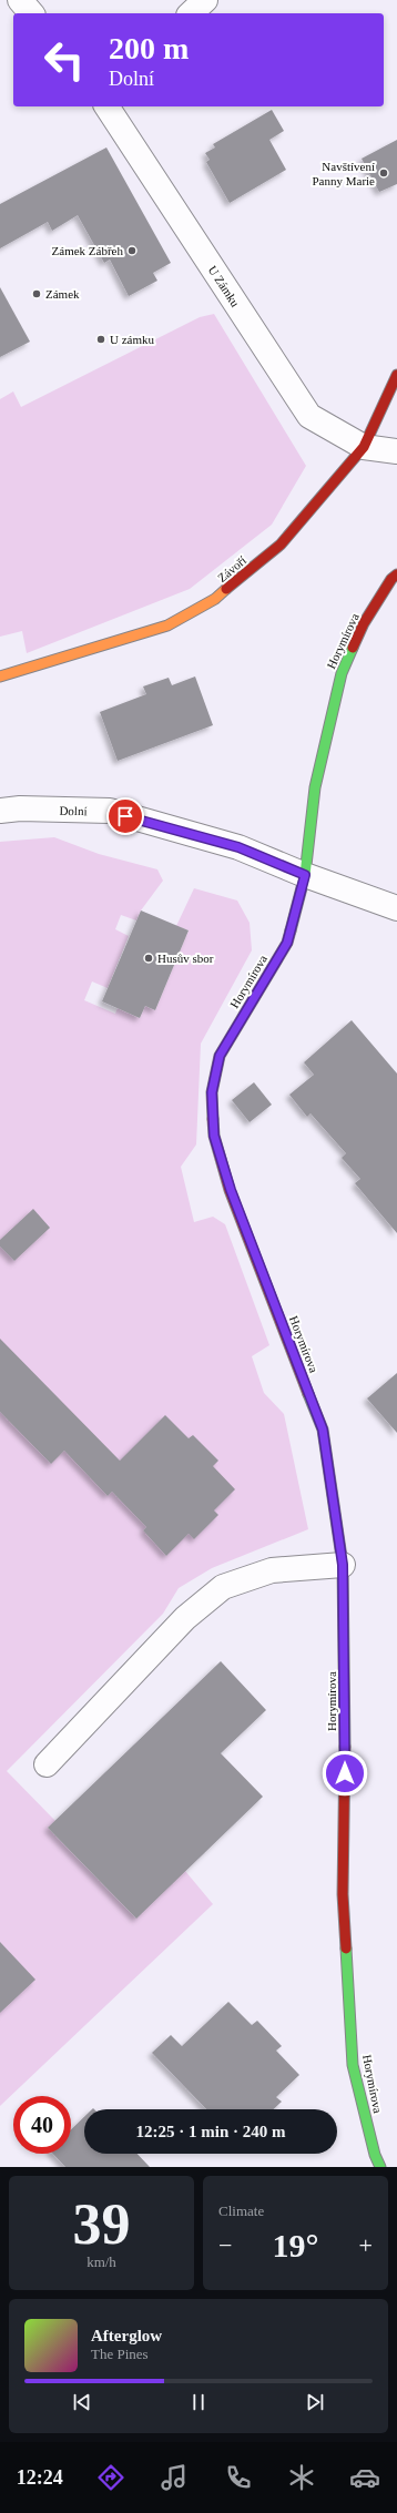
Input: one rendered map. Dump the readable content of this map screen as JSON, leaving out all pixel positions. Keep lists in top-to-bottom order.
{
  "streets": {
    "street": [
      "U Zámku",
      "Závoří",
      "Horymírova",
      "Dolní"
    ]
  },
  "crossings": [
    ["U Zámku", "Závoří"],
    ["Horymírova", "Dolní"]
  ],
  "places": [
    "Navštívení Panny Marie",
    "Zámek Zábřeh",
    "Zámek",
    "U zámku",
    "Husův sbor"
  ],
  "page": {
    "turn": ["200 m", "Dolní"],
    "limit": "40",
    "trip": "12:25 · 1 min · 240 m",
    "tile": [
      ["39", "km/h"],
      "Climate"
    ],
    "heat": ["−", "19°", "+"],
    "song": ["Afterglow", "The Pines"],
    "tabs": "12:24"
  }
}
